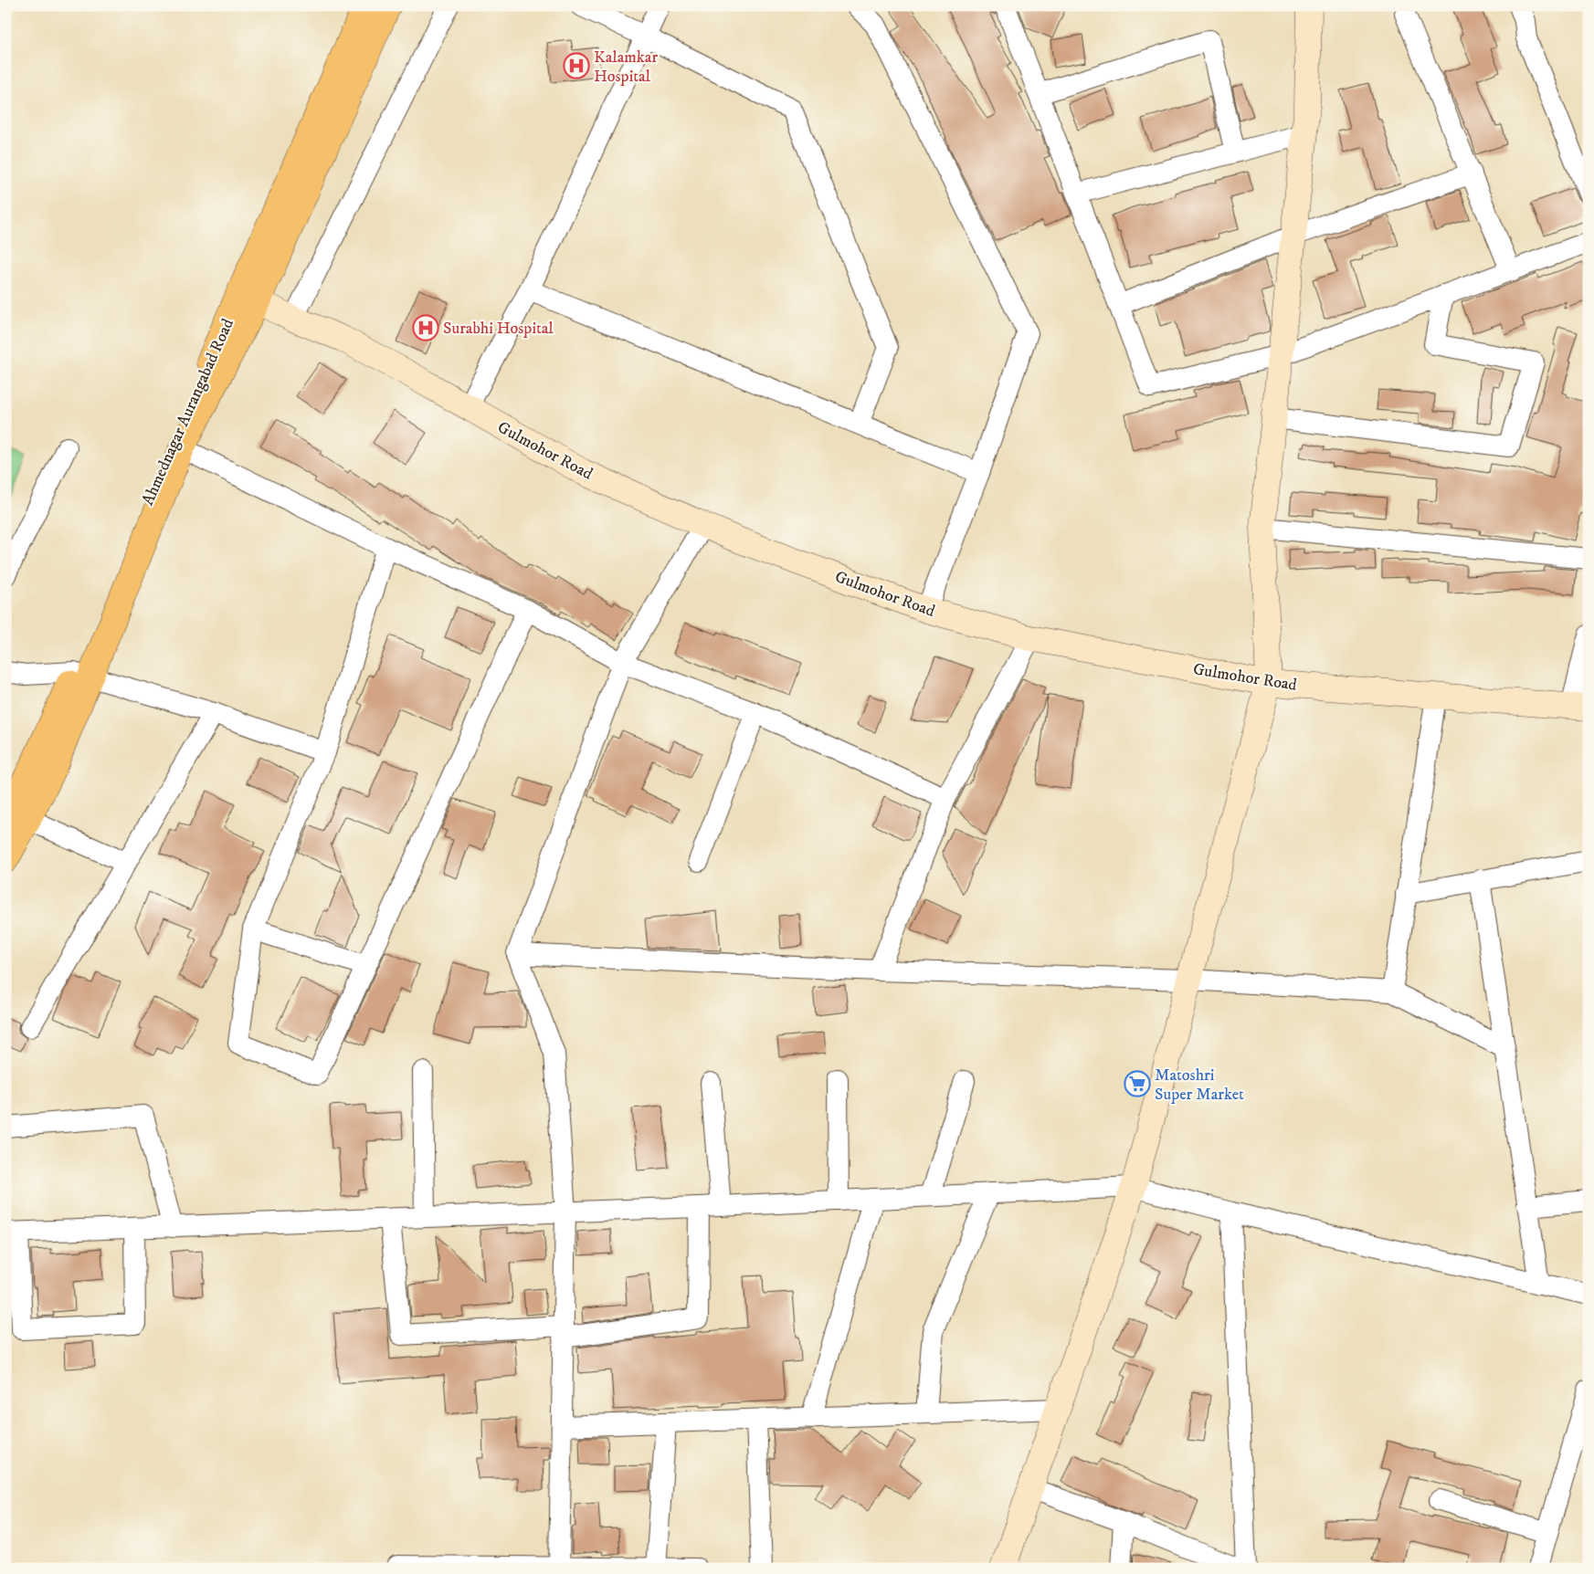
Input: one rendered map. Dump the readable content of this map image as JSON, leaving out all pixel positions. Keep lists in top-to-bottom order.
{
  "streets": {
    "highway": ["Ahmednagar Aurangabad Road"],
    "street": ["Gulmohor Road"]
  },
  "crossings": [
    ["Ahmednagar Aurangabad Road", "Gulmohor Road"]
  ],
  "places": {
    "hospital": ["Kalamkar Hospital", "Surabhi Hospital"],
    "supermarket": ["Matoshri Super Market"]
  }
}
